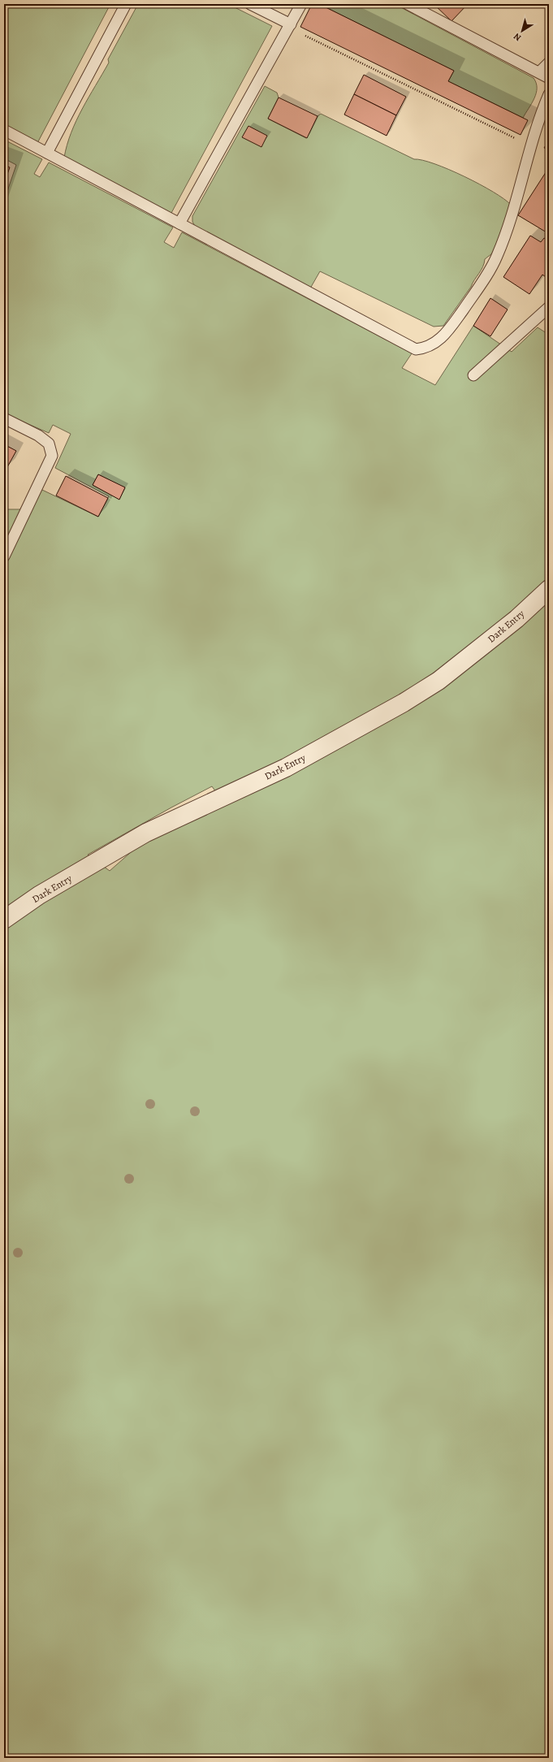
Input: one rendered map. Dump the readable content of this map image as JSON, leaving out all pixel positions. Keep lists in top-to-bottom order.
{
  "streets": {
    "street": ["Dark Entry"]
  },
  "north": "bottom left"
}
